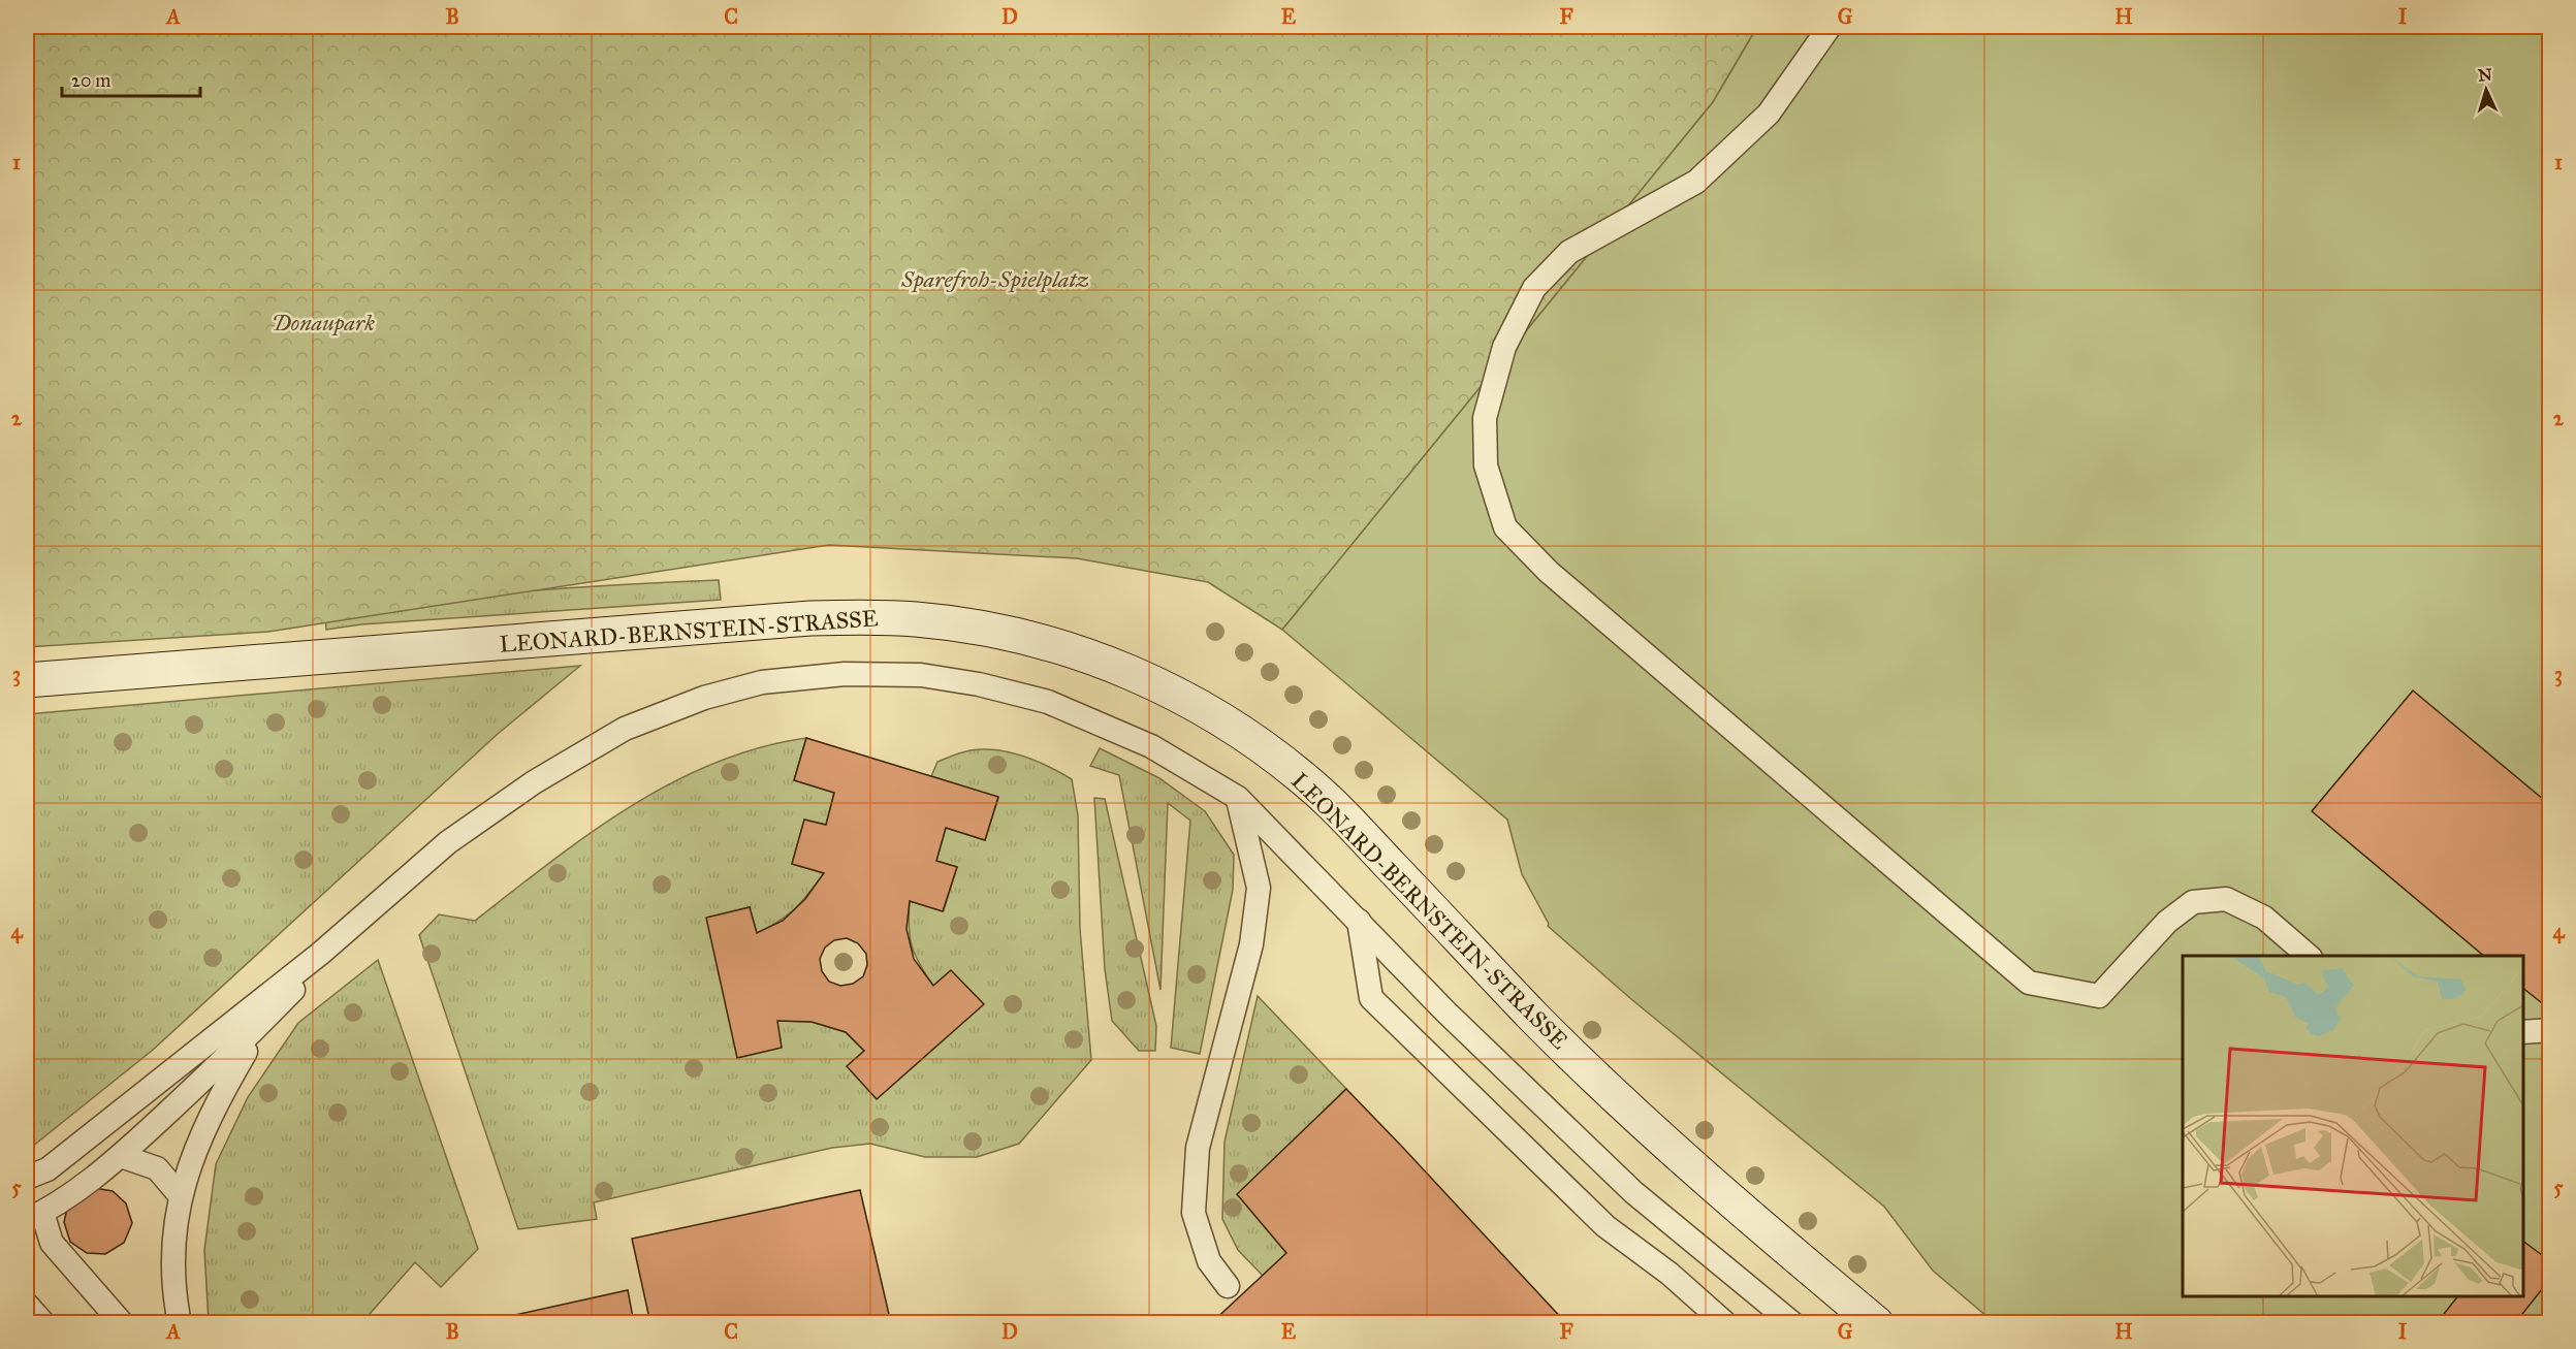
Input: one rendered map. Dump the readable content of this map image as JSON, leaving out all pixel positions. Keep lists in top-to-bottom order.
{
  "streets": {
    "main road": ["LEONARD-BERNSTEIN-STRASSE"]
  },
  "parks": ["Sparefroh-Spielplatz", "Donaupark"],
  "scale_bar": "20 m",
  "north": "top",
  "grid": {
    "columns": [
      "A",
      "B",
      "C",
      "D",
      "E",
      "F",
      "G",
      "H",
      "I"
    ],
    "rows": [
      "1",
      "2",
      "3",
      "4",
      "5"
    ]
  }
}
